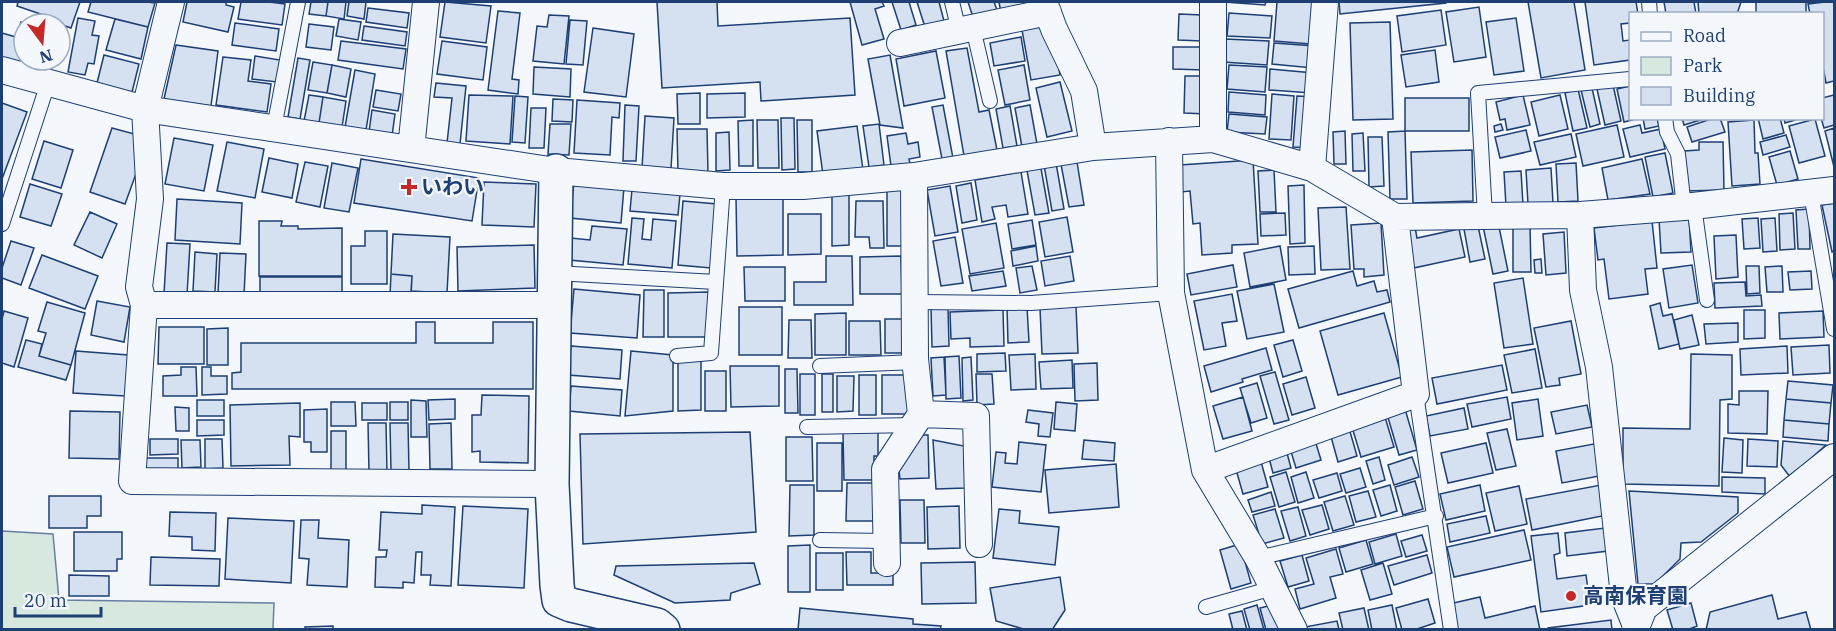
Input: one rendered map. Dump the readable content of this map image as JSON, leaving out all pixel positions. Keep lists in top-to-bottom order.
{
  "places": {
    "health": ["いわい"],
    "other": ["高南保育園"]
  },
  "legend": ["Road", "Park", "Building"],
  "scale_bar": "20 m",
  "north": "bottom"
}
